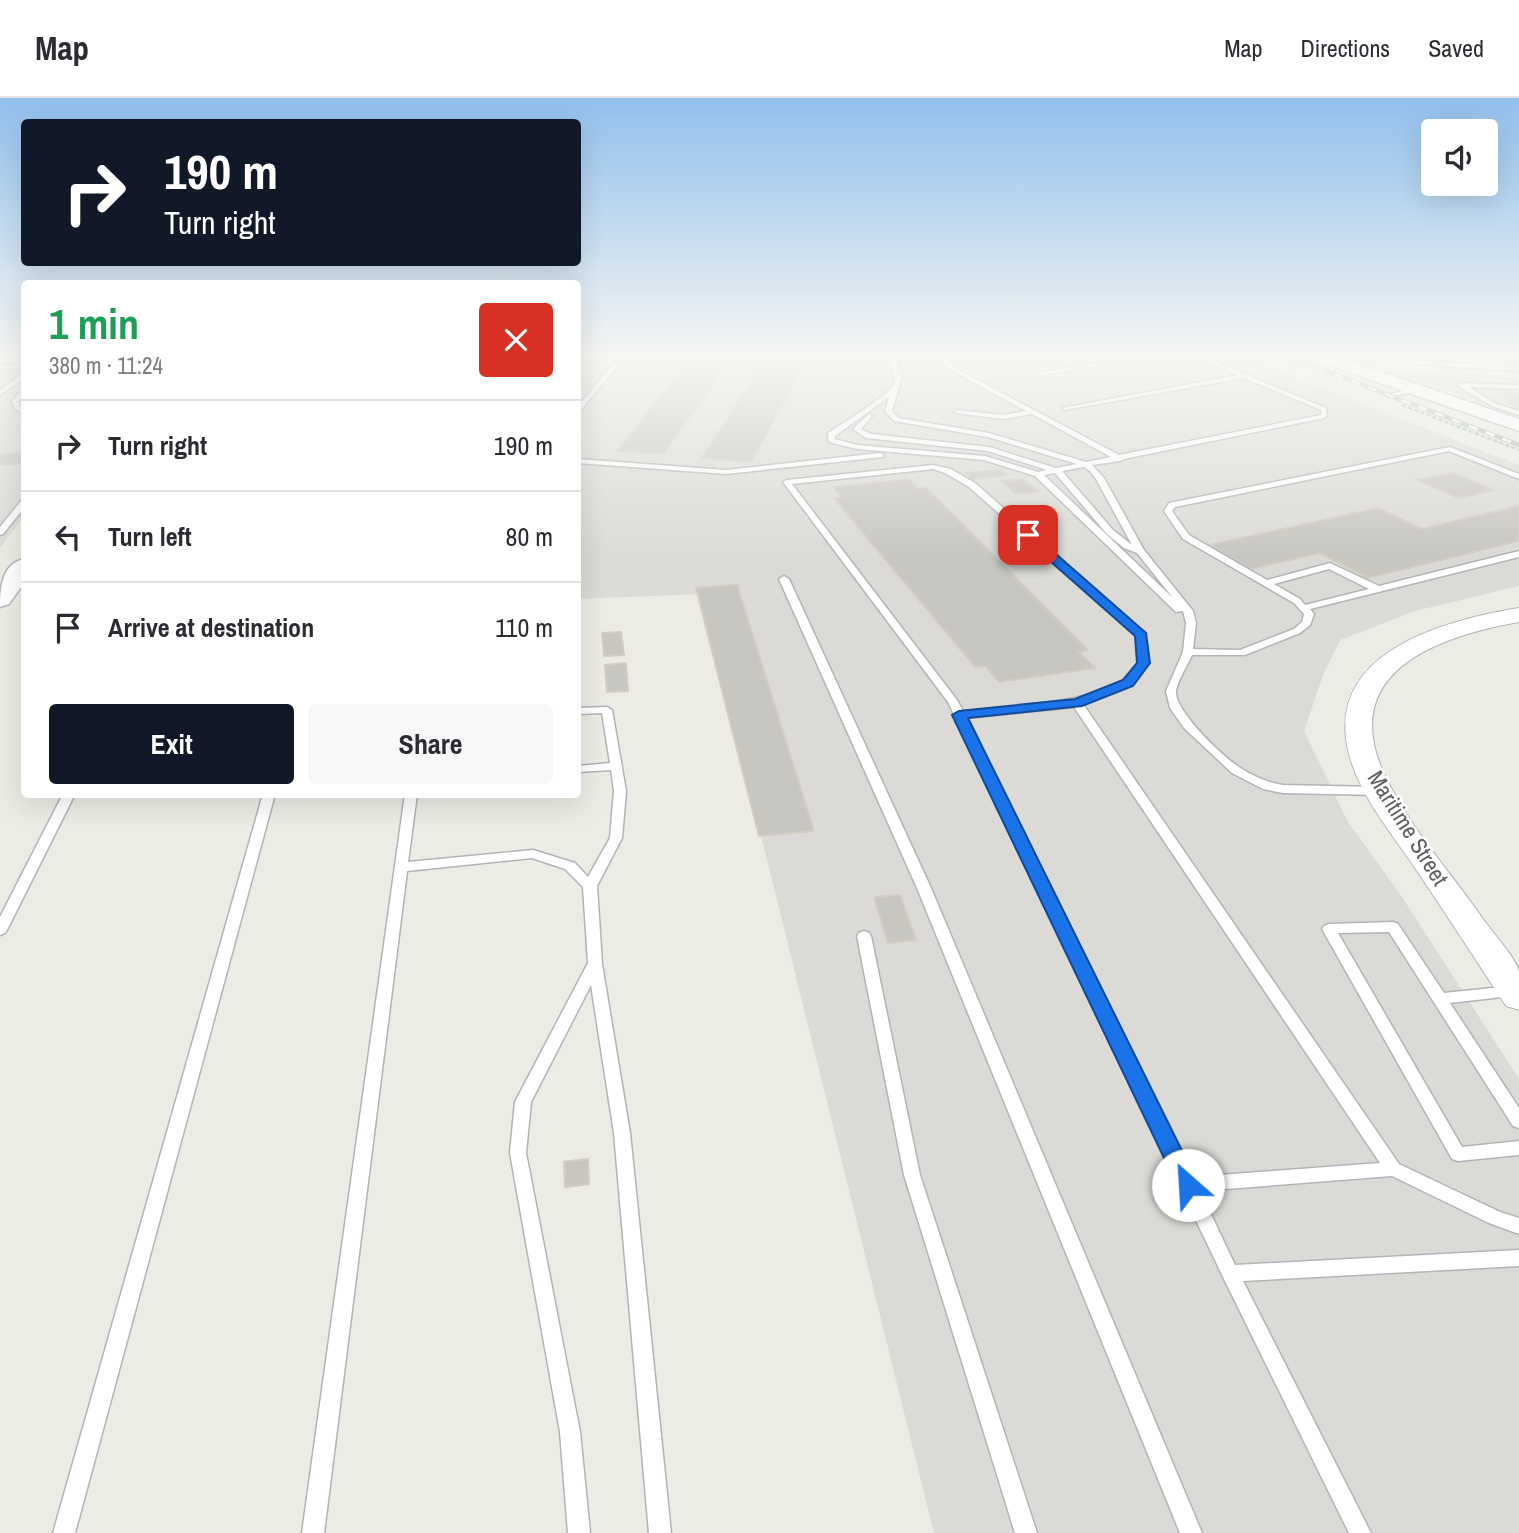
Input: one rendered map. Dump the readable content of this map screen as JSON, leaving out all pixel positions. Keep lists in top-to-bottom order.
{
  "streets": {
    "street": ["Maritime Street"]
  },
  "page": {
    "header": "Map",
    "nav": ["Map", "Directions", "Saved"],
    "turn": ["190 m", "Turn right"],
    "heading": ["1 min", "380 m · 11:24"],
    "list": [
      {
        "name": "Turn right",
        "value": "190 m"
      },
      {
        "name": "Turn left",
        "value": "80 m"
      },
      {
        "name": "Arrive at destination",
        "value": "110 m"
      }
    ],
    "buttons": ["Exit", "Share"]
  }
}
